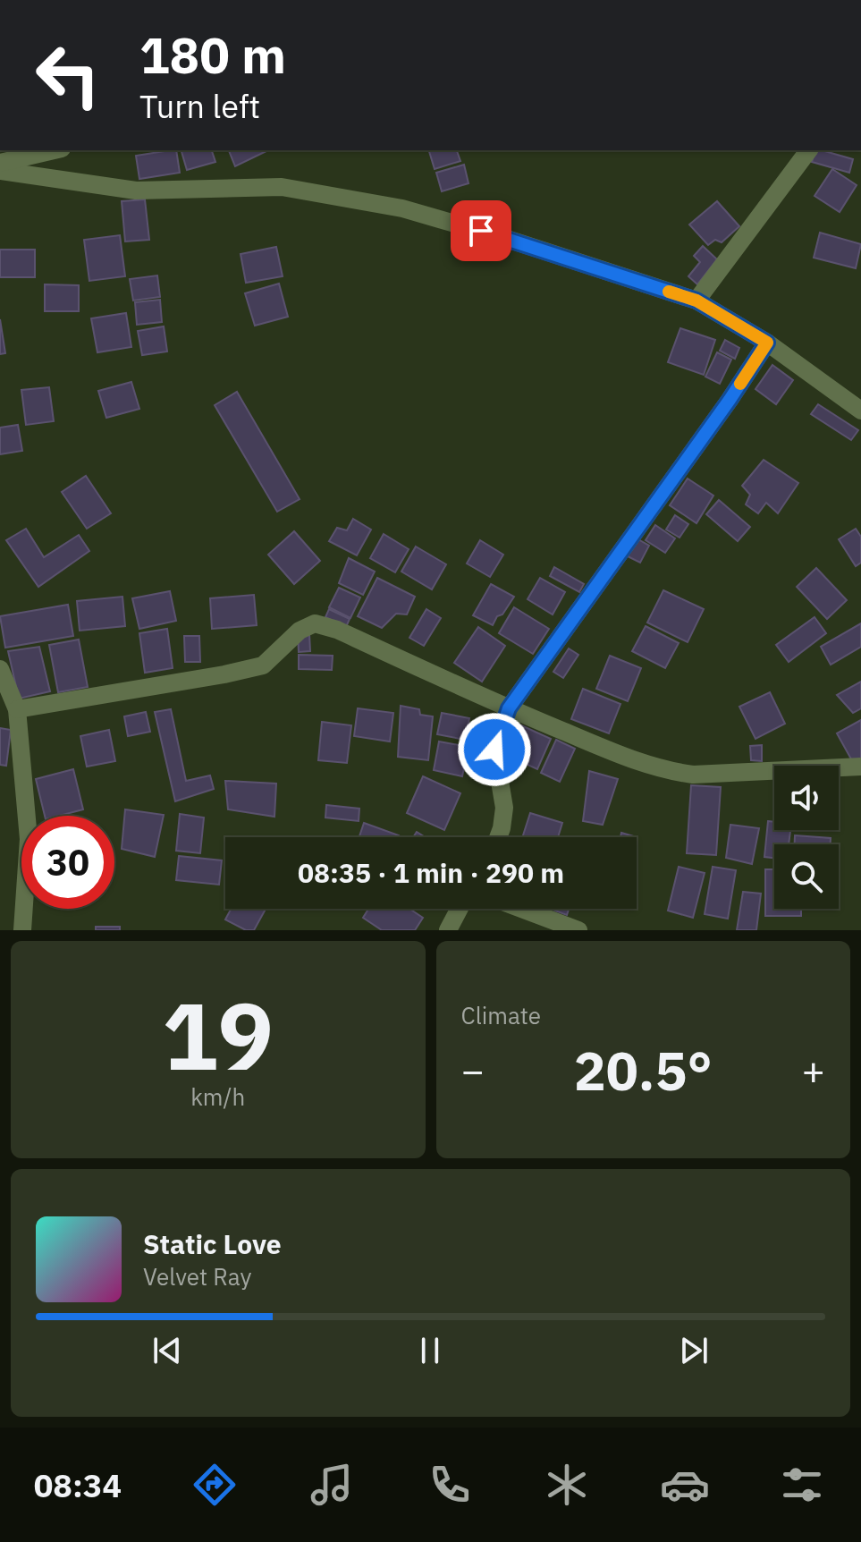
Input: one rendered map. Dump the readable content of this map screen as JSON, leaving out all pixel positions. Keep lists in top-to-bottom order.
{
  "page": {
    "turn": ["180 m", "Turn left"],
    "limit": "30",
    "trip": "08:35 · 1 min · 290 m",
    "tile": [
      ["19", "km/h"],
      "Climate"
    ],
    "heat": ["−", "20.5°", "+"],
    "song": ["Static Love", "Velvet Ray"],
    "tabs": "08:34"
  }
}
